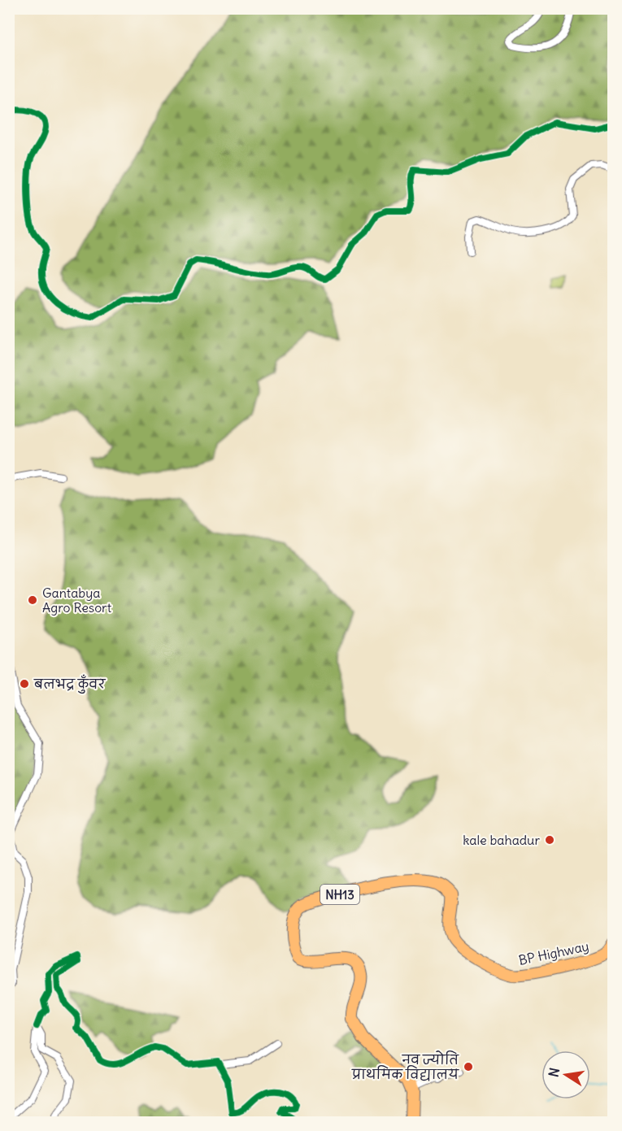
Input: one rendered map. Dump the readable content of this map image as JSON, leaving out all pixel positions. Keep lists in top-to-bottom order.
{
  "streets": {
    "highway": ["NH13", "BP Highway"]
  },
  "places": [
    "Gantabya Agro Resort",
    "बलभद्र कुँवर",
    "kale bahadur",
    "नव ज्योति प्राथमिक विद्यालय"
  ],
  "north": "left"
}
